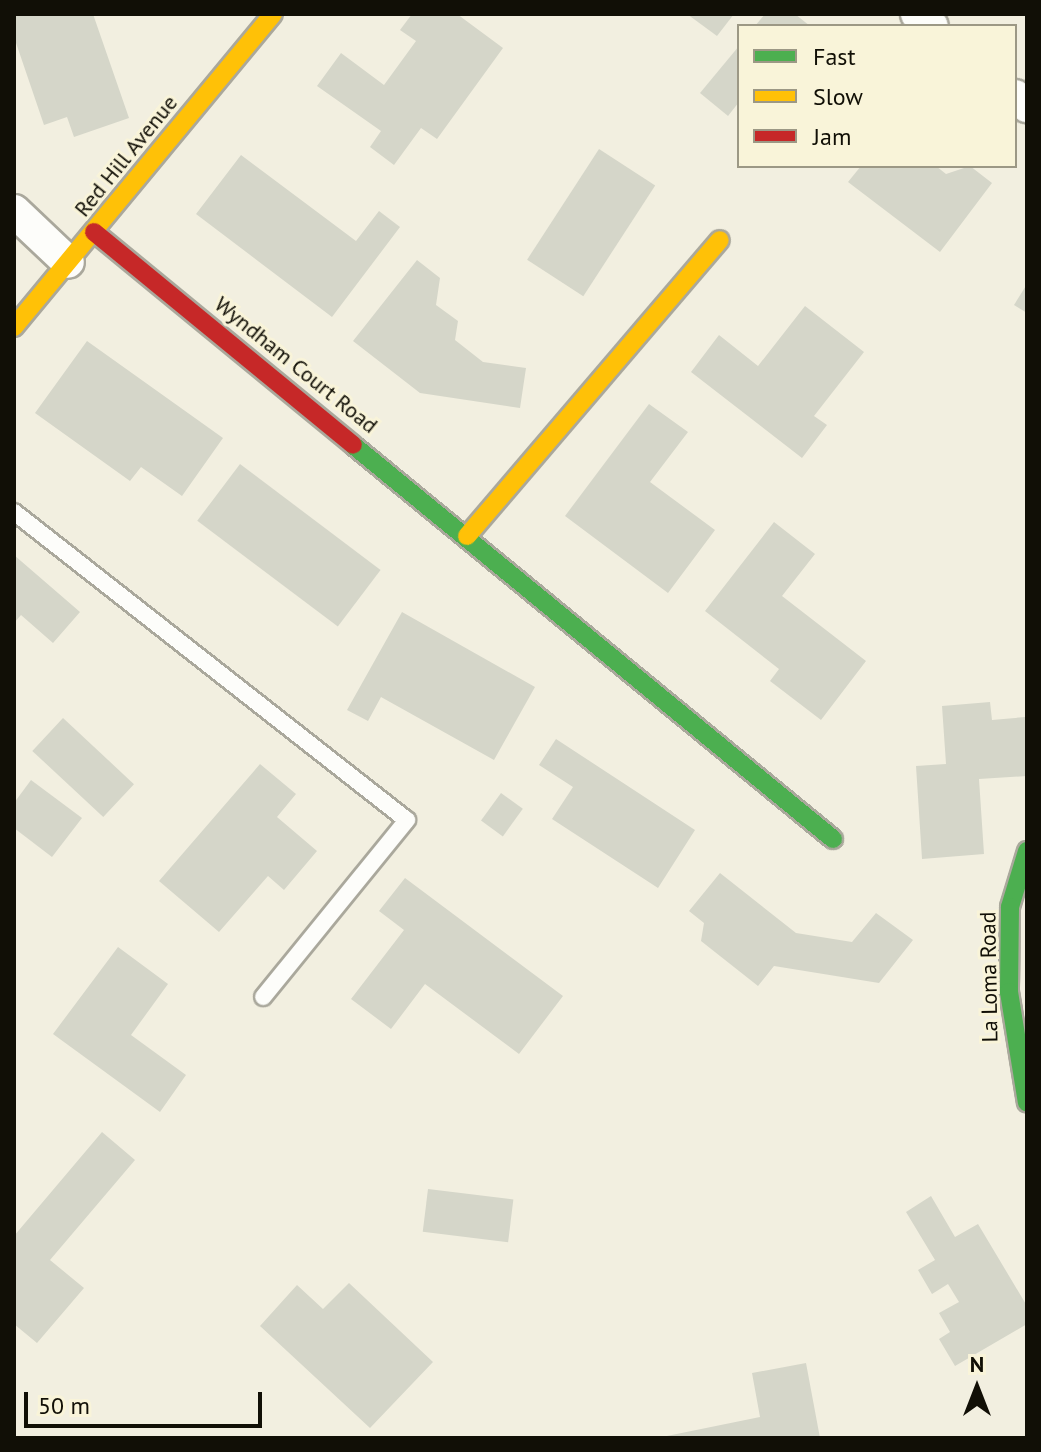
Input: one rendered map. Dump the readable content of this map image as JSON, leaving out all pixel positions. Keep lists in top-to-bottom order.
{
  "streets": {
    "street": ["Red Hill Avenue", "Wyndham Court Road", "La Loma Road"]
  },
  "crossings": [
    ["Red Hill Avenue", "Wyndham Court Road"]
  ],
  "legend": ["Fast", "Slow", "Jam"],
  "scale_bar": "50 m",
  "north": "top"
}
